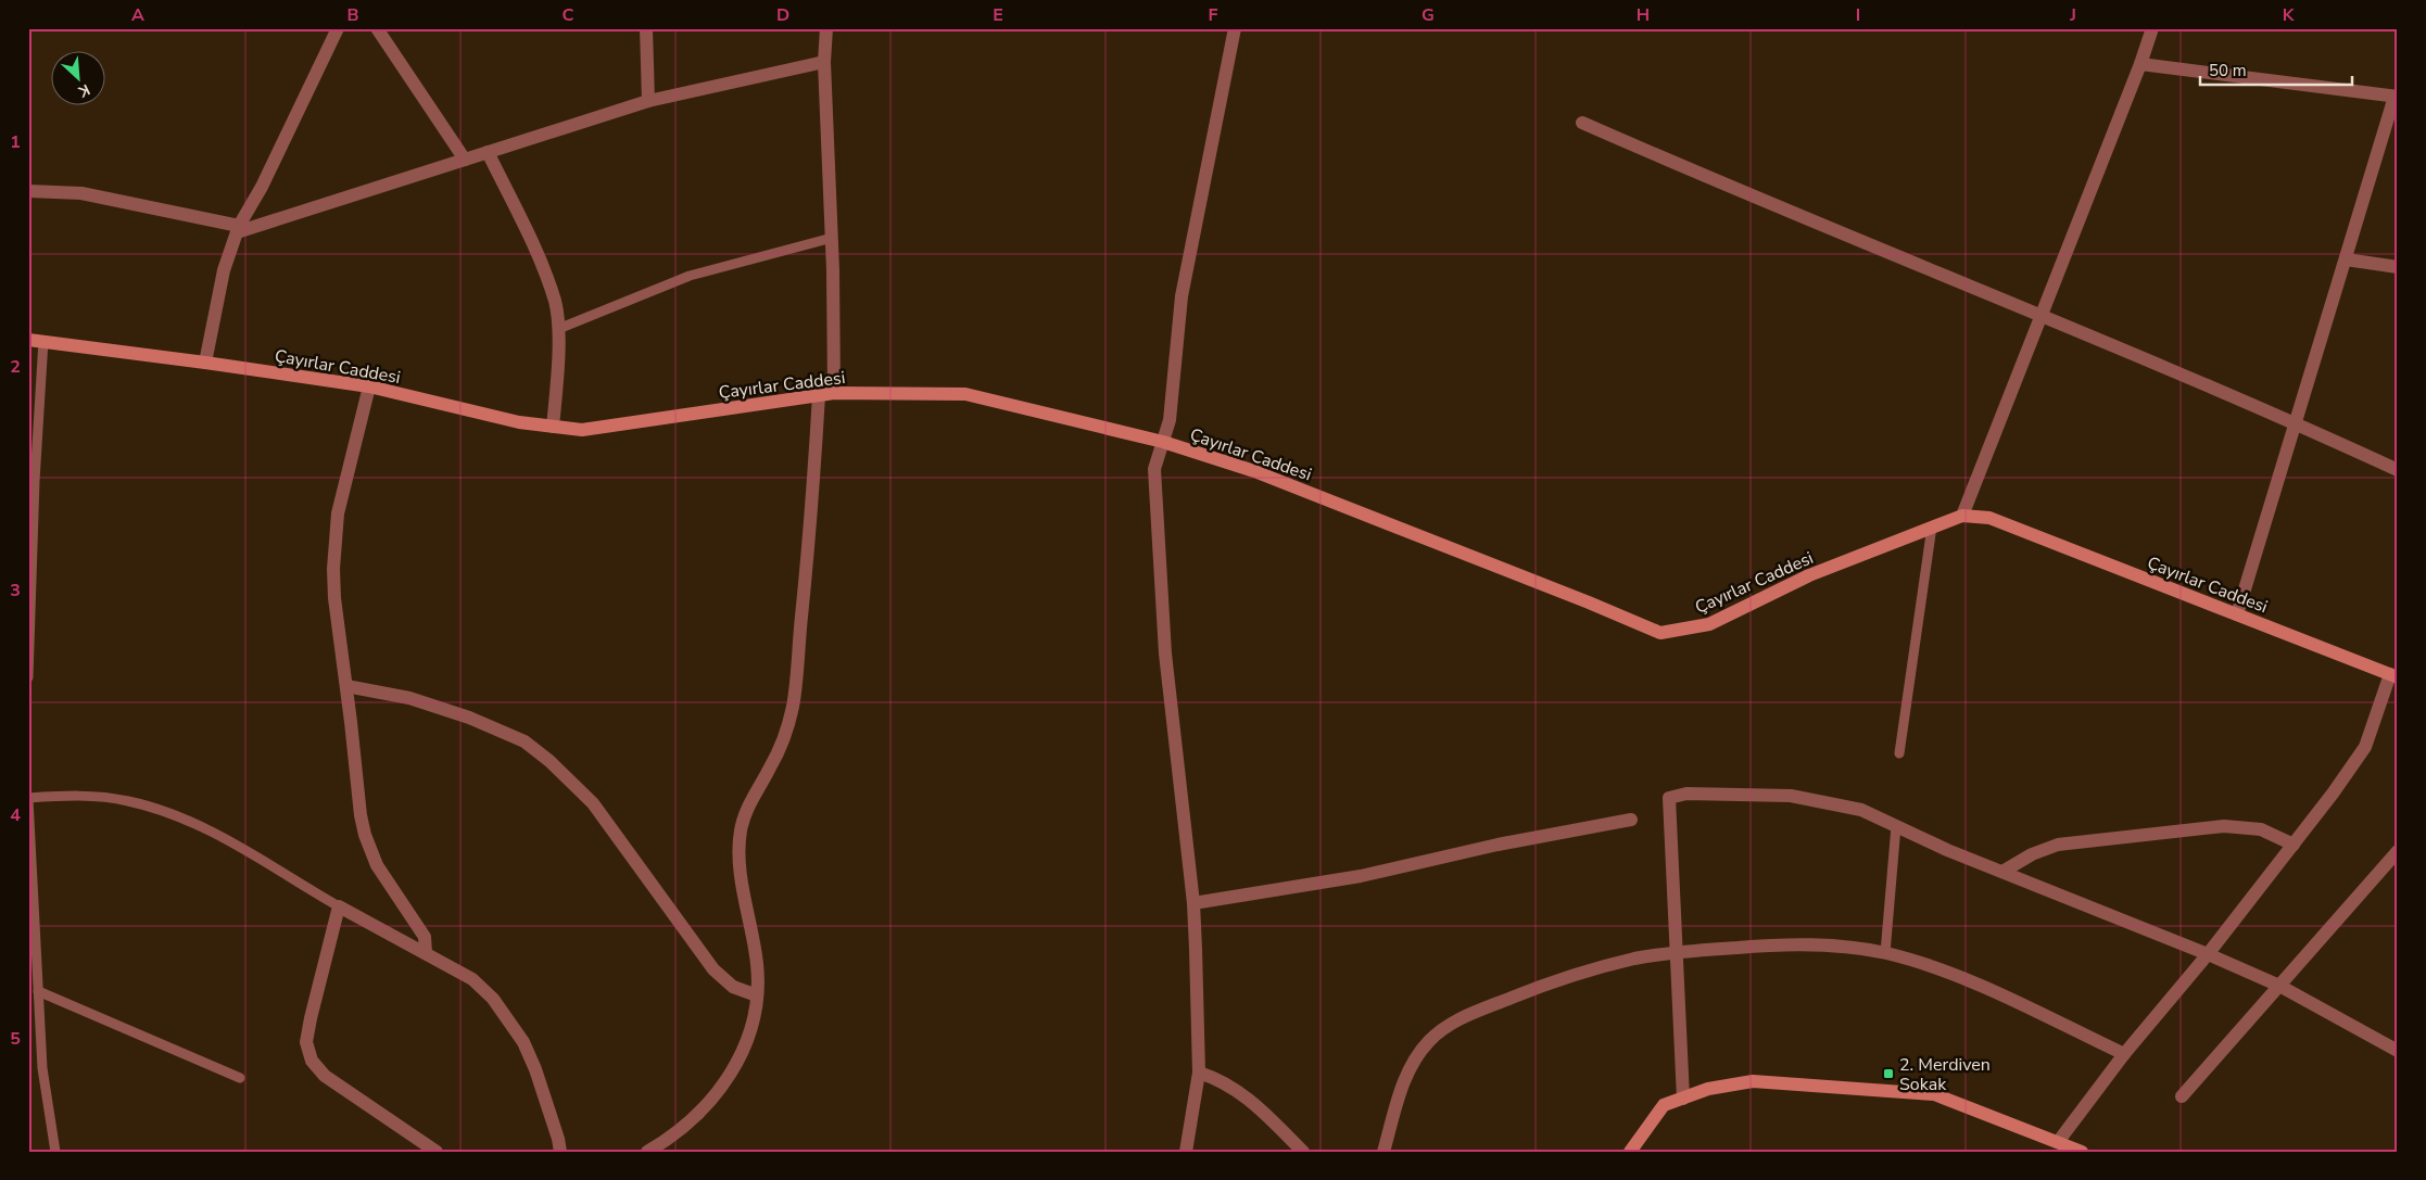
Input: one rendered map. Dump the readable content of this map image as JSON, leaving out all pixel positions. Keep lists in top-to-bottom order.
{
  "streets": {
    "street": ["Çayırlar Caddesi"]
  },
  "places": {
    "transit": ["2. Merdiven Sokak"]
  },
  "scale_bar": "50 m",
  "north": "bottom right",
  "grid": {
    "columns": [
      "A",
      "B",
      "C",
      "D",
      "E",
      "F",
      "G",
      "H",
      "I",
      "J",
      "K"
    ],
    "rows": [
      "1",
      "2",
      "3",
      "4",
      "5"
    ]
  }
}
